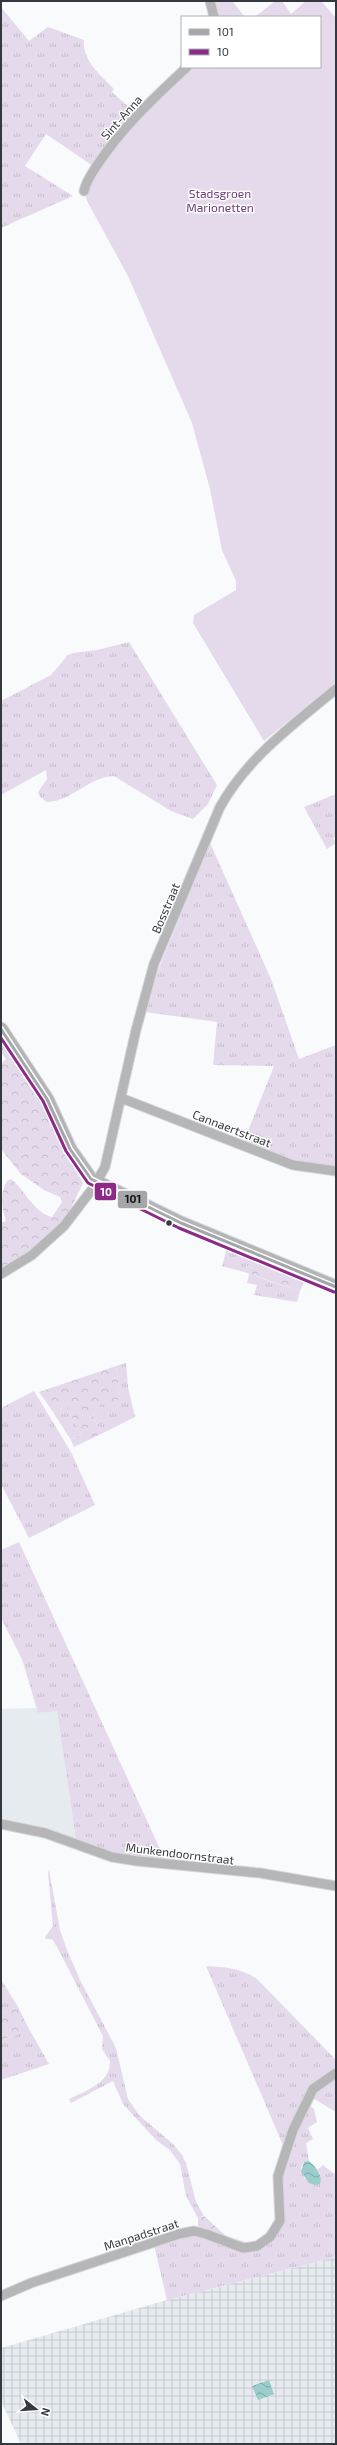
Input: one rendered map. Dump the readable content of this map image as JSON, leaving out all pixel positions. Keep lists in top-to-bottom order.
{
  "streets": {
    "street": [
      "Sint-Anna",
      "Bosstraat",
      "Cannaertstraat",
      "Munkendoornstraat",
      "Manpadstraat"
    ]
  },
  "crossings": [
    ["Bosstraat", "Cannaertstraat"]
  ],
  "parks": ["Stadsgroen Marionetten"],
  "lines": ["transit line 101", "transit line 10"],
  "legend": ["101", "10"],
  "north": "right"
}
